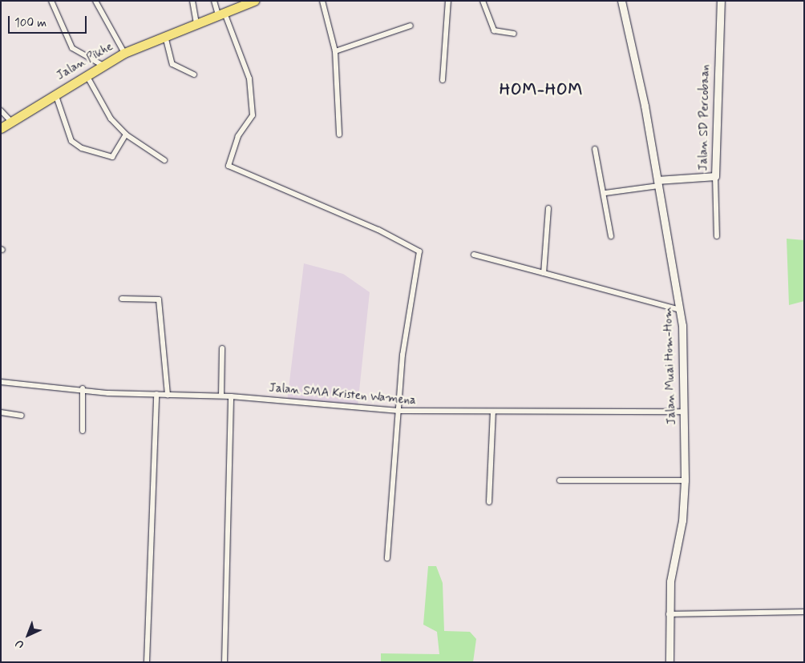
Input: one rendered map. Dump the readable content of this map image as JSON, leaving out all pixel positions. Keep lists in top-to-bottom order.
{
  "streets": {
    "highway": ["Jalan Pikhe"],
    "street": ["Jalan SD Percobaan", "Jalan Muai Hom-Hom", "Jalan SMA Kristen Wamena"]
  },
  "crossings": [
    ["Jalan SD Percobaan", "Jalan Muai Hom-Hom"],
    ["Jalan Muai Hom-Hom", "Jalan SMA Kristen Wamena"]
  ],
  "districts": ["HOM-HOM"],
  "scale_bar": "100 m",
  "north": "bottom left"
}
